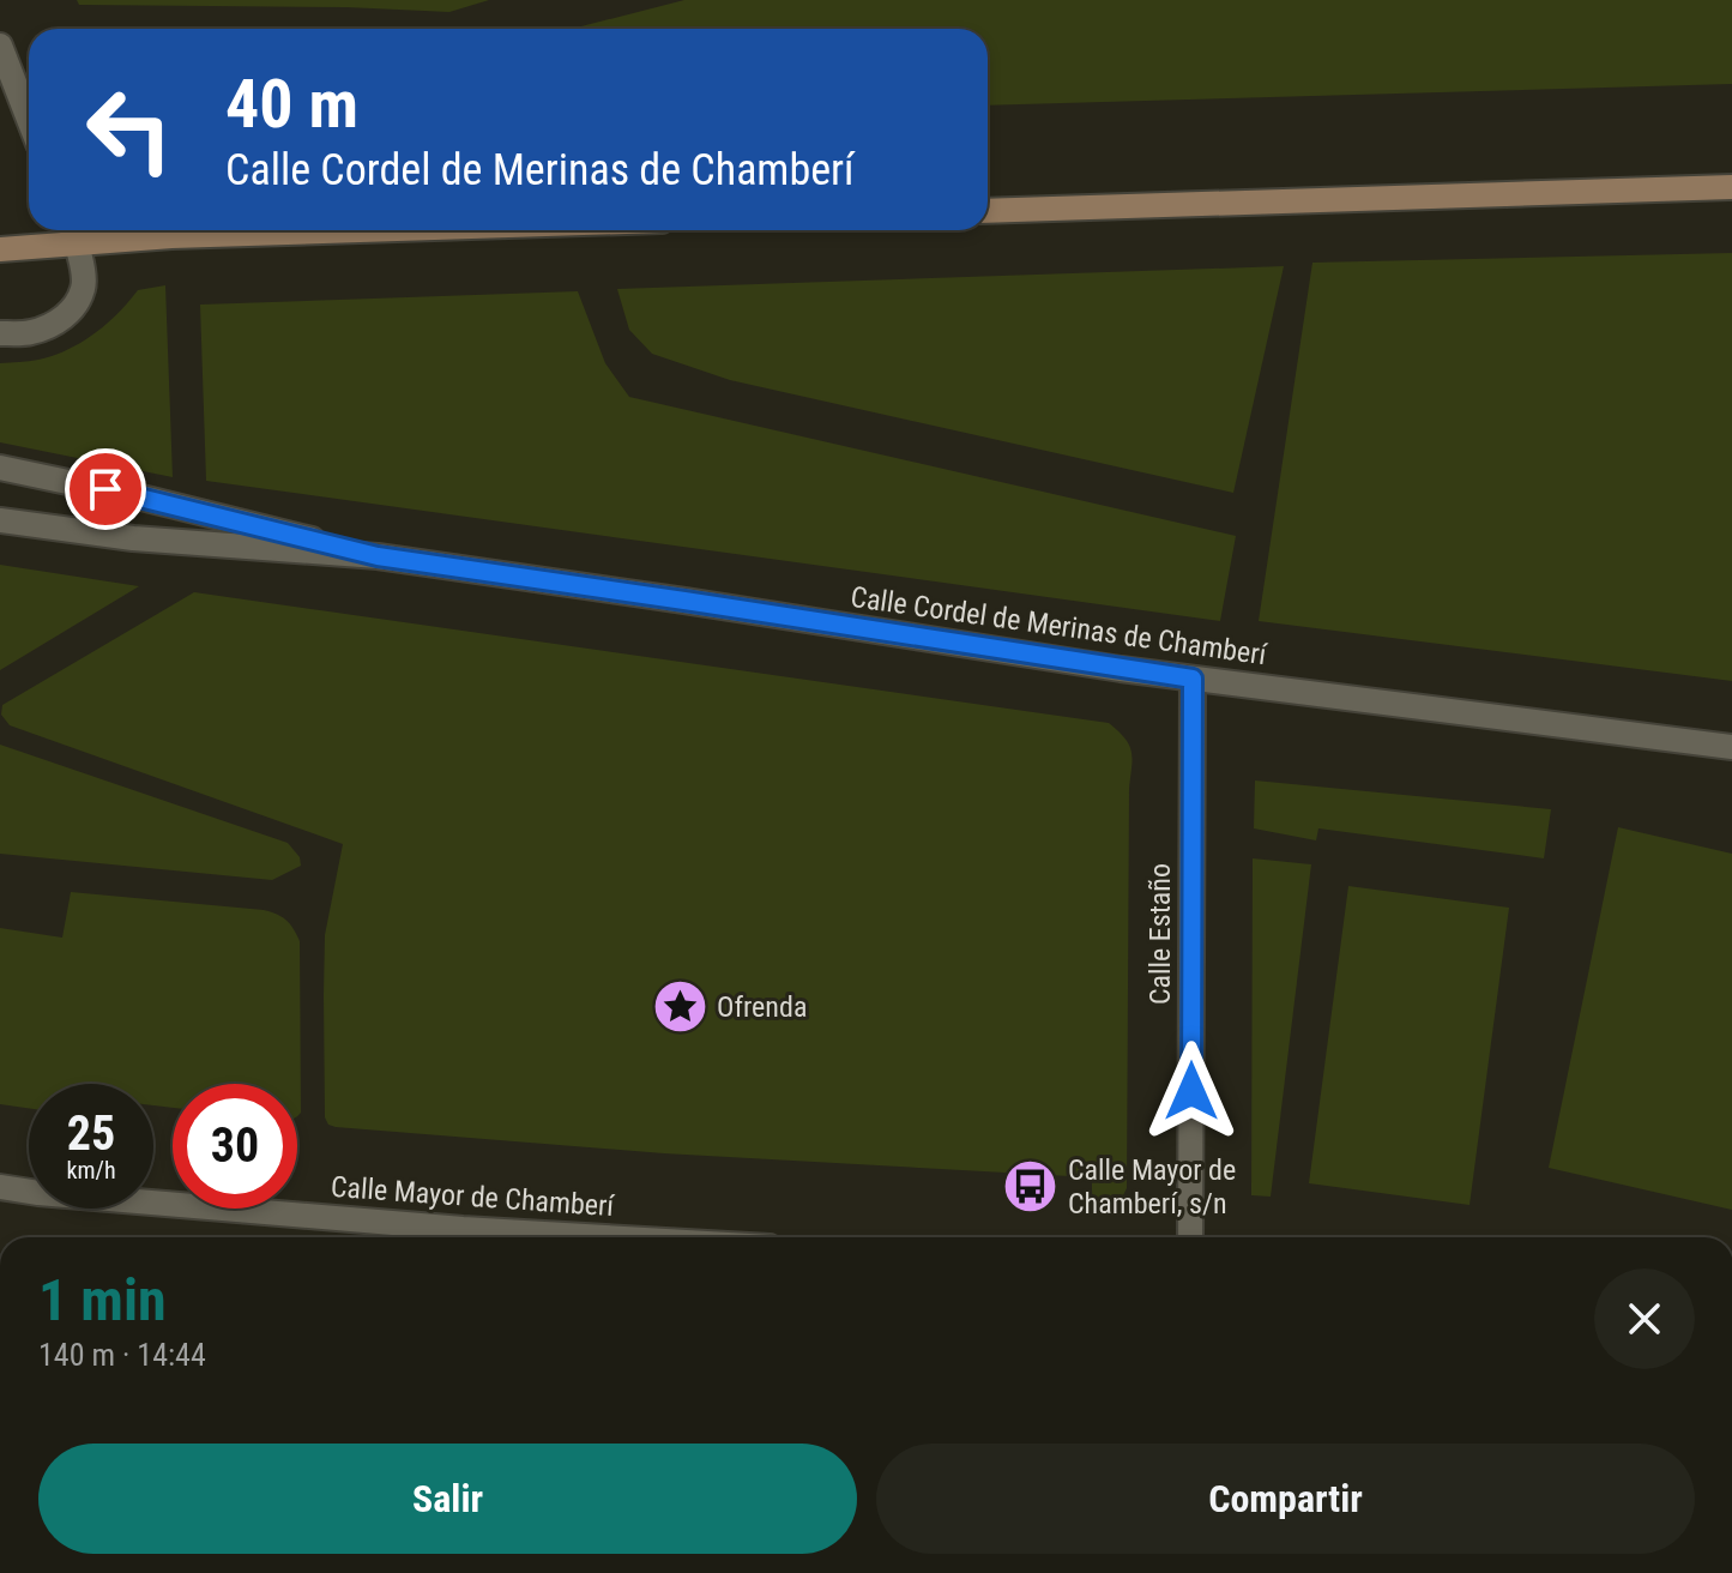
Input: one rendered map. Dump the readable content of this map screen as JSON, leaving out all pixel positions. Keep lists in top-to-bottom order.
{
  "streets": {
    "street": ["Calle Cordel de Merinas de Chamberí", "Calle Estaño", "Calle Mayor de Chamberí"]
  },
  "crossings": [
    ["Calle Cordel de Merinas de Chamberí", "Calle Estaño"]
  ],
  "places": {
    "place": ["Ofrenda"],
    "bus stop": ["Calle Mayor de Chamberí, s/n"]
  },
  "page": {
    "turn": ["40 m", "Calle Cordel de Merinas de Chamberí"],
    "speed": "25 km/h",
    "limit": "30",
    "heading": ["1 min", "140 m · 14:44"],
    "buttons": ["Salir", "Compartir"]
  }
}
